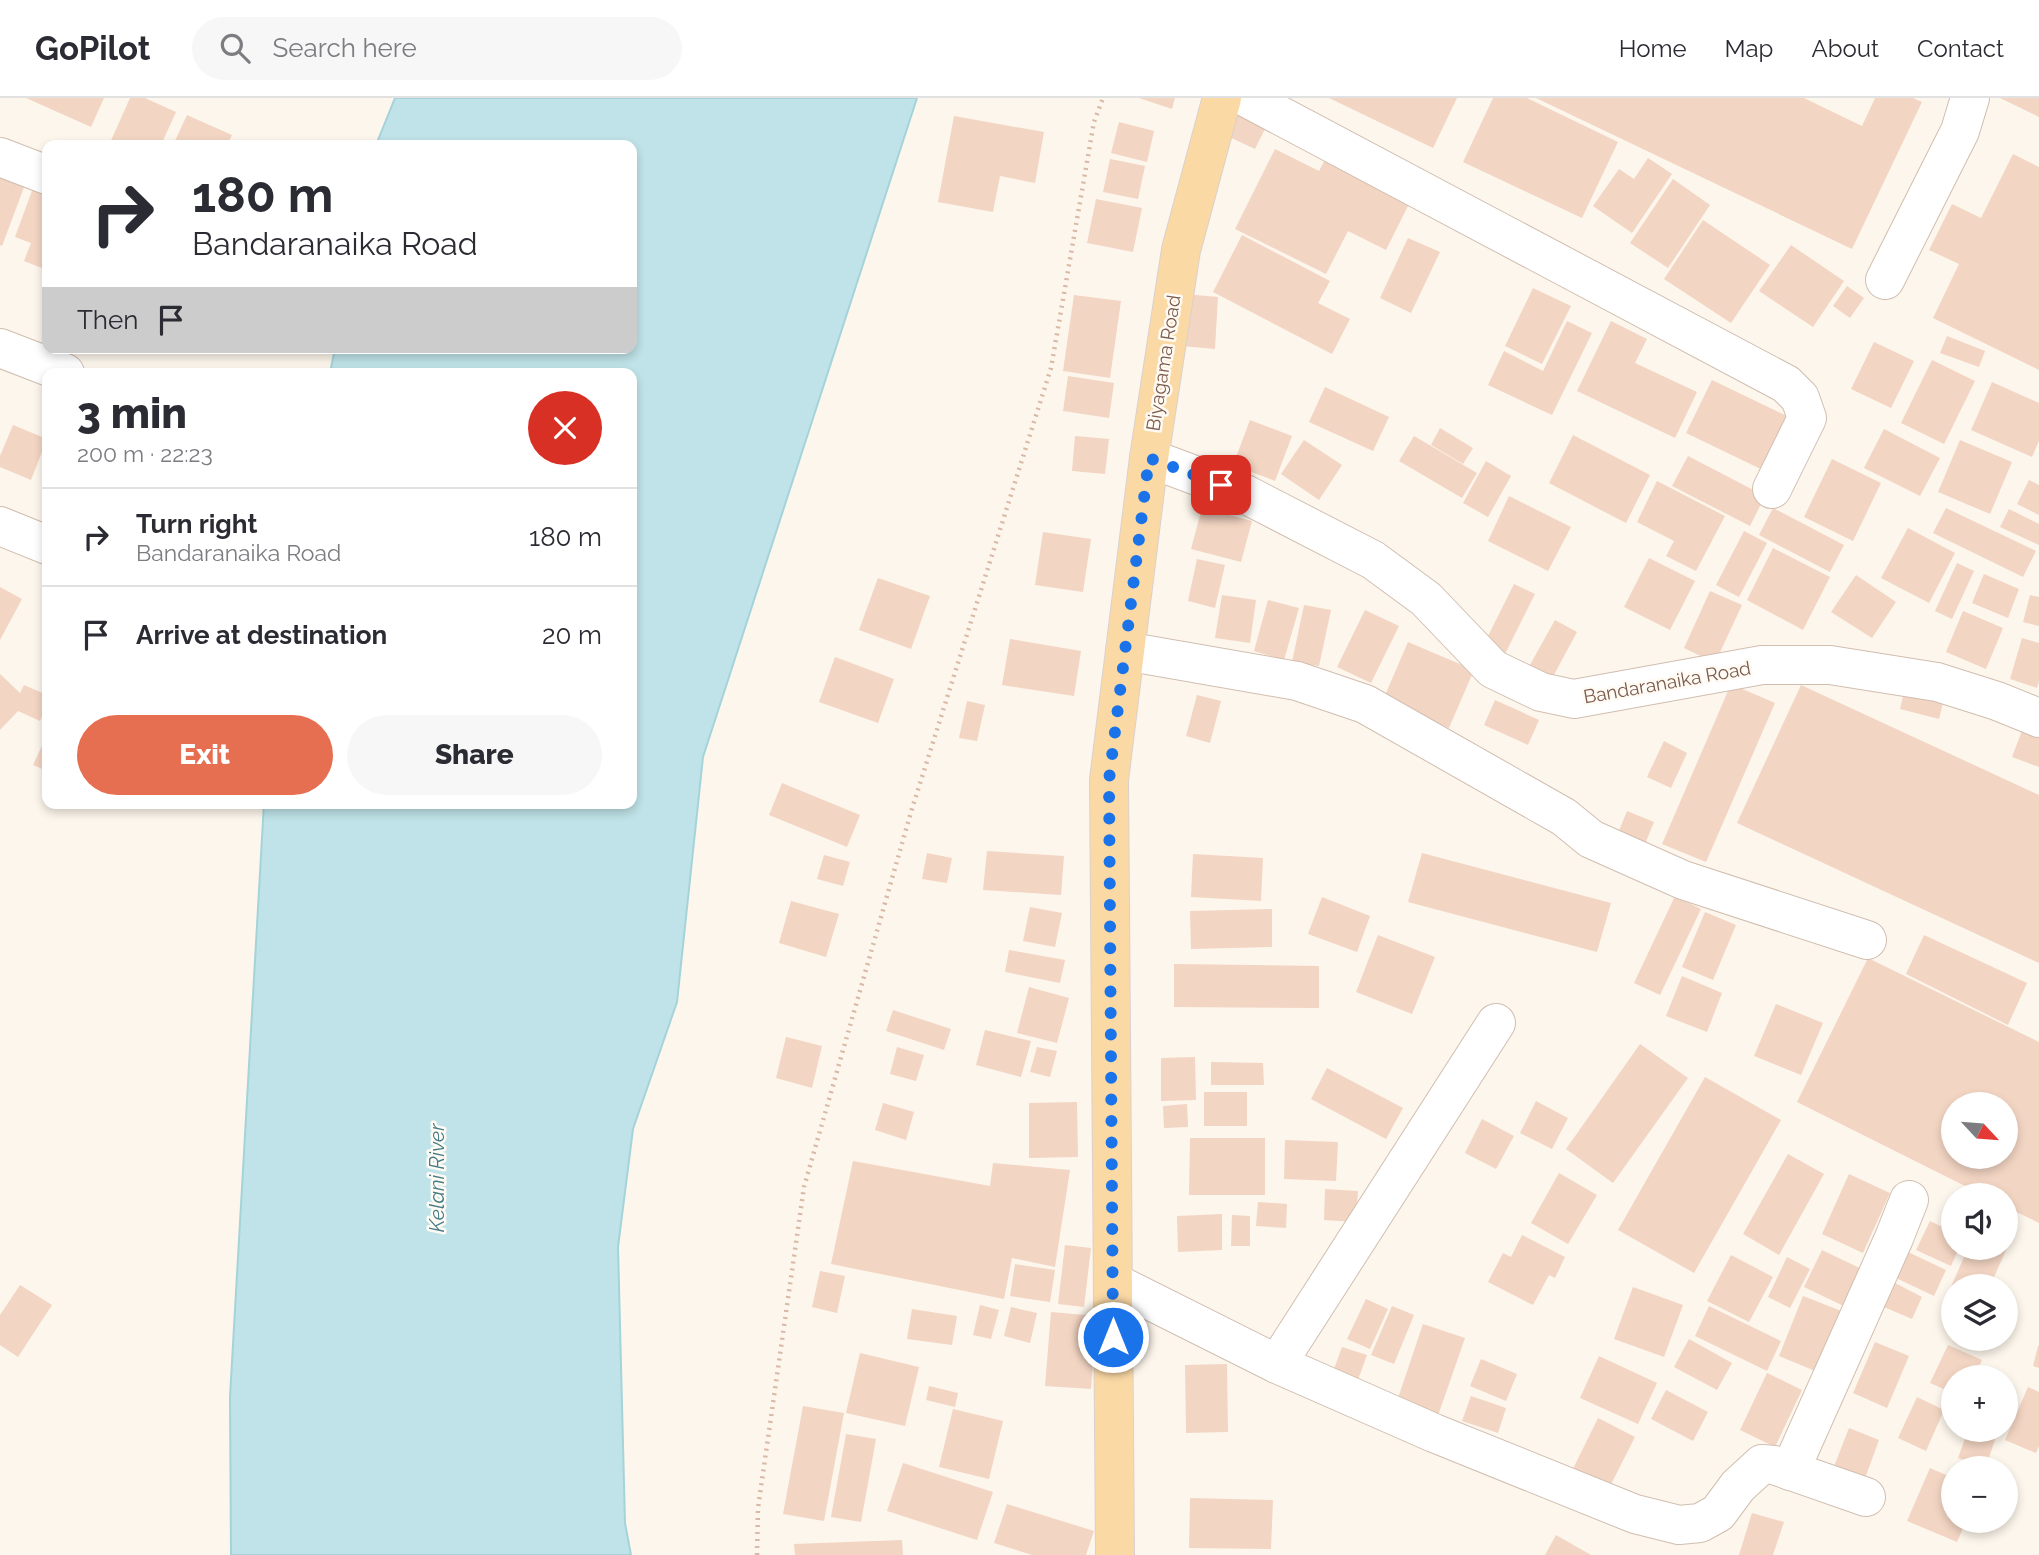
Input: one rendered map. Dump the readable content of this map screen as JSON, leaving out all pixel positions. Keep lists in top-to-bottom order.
{
  "streets": {
    "main road": ["Biyagama Road"],
    "street": ["Bandaranaika Road"]
  },
  "crossings": [
    ["Biyagama Road", "Bandaranaika Road"]
  ],
  "water": ["Kelani River"],
  "north": "bottom right",
  "page": {
    "header": "GoPilot",
    "search": "Search here",
    "nav": [
      "Home",
      "Map",
      "About",
      "Contact"
    ],
    "turn": ["180 m", "Bandaranaika Road"],
    "then": "Then",
    "heading": ["3 min", "200 m · 22:23"],
    "list": [
      {
        "name": "Turn right",
        "note": "Bandaranaika Road",
        "value": "180 m"
      },
      {
        "name": "Arrive at destination",
        "value": "20 m"
      }
    ],
    "buttons": ["Exit", "Share"],
    "map_buttons": ["+", "−"]
  }
}
